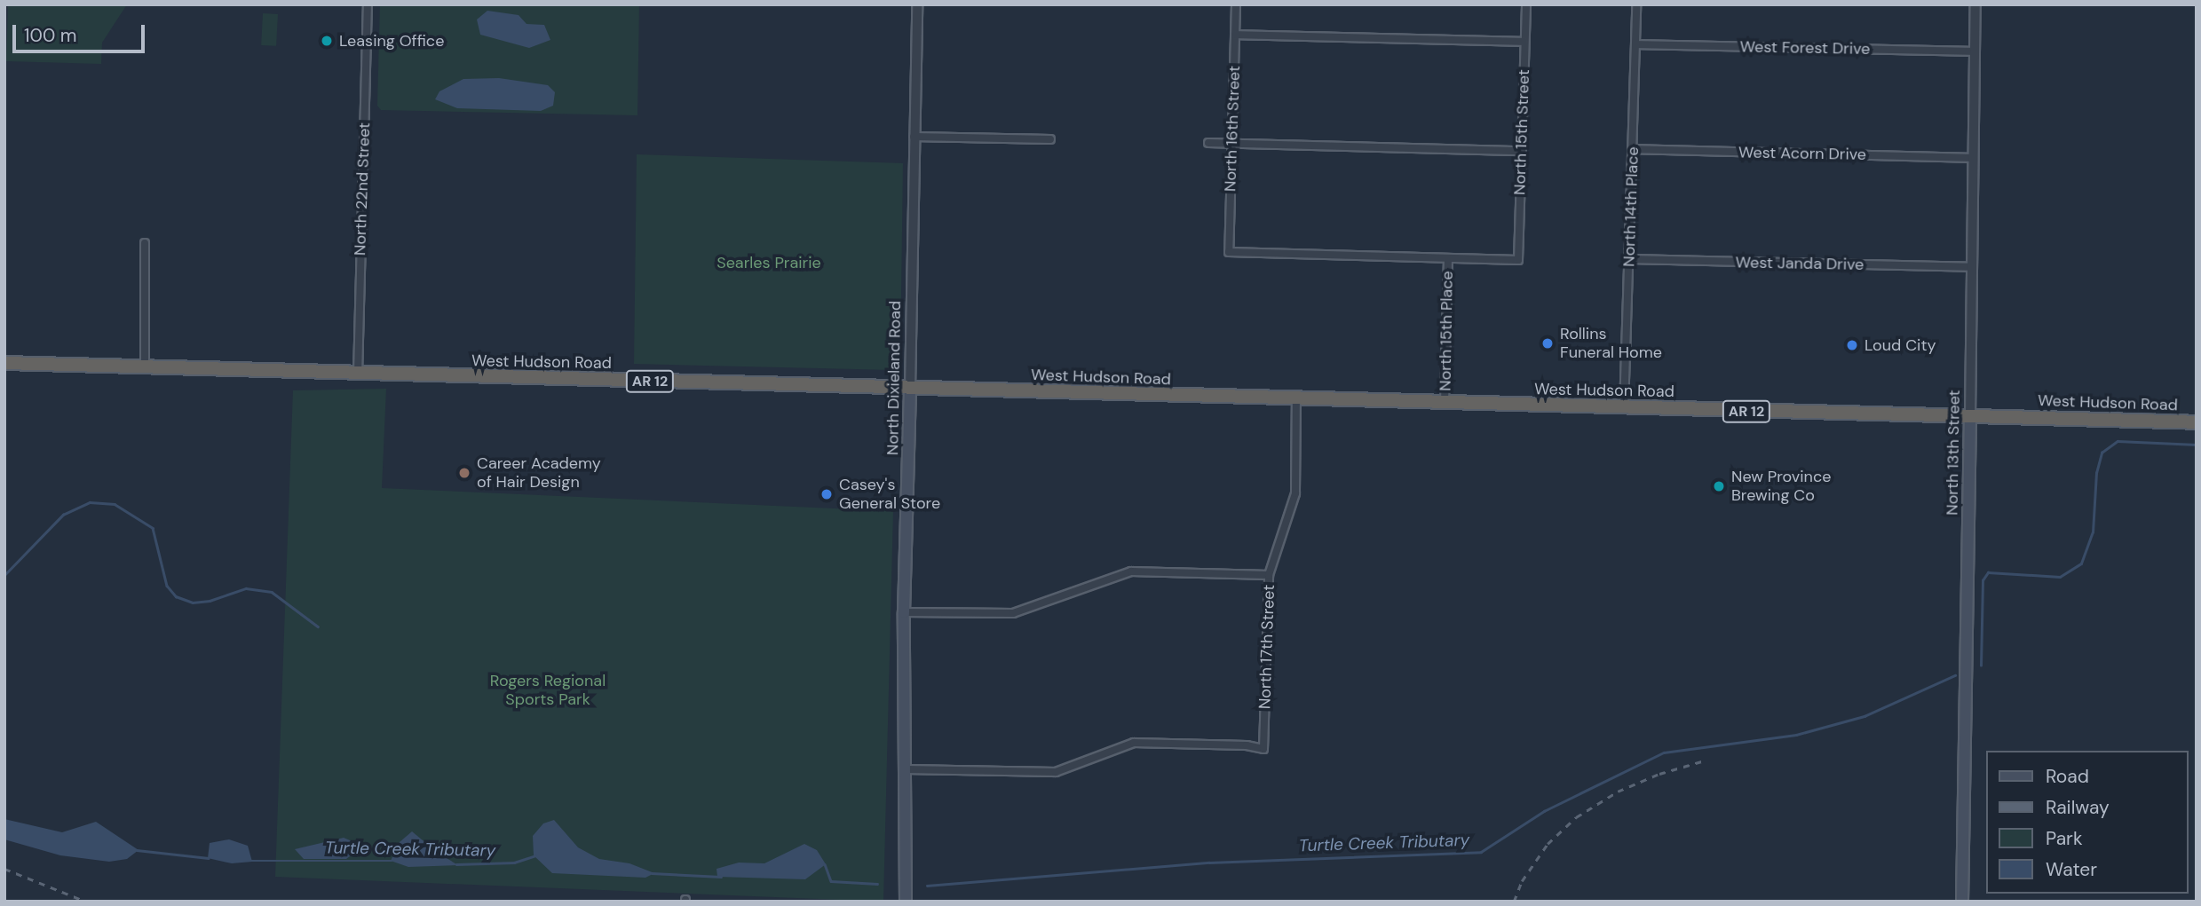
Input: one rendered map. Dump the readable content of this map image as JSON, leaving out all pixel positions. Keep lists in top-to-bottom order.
{
  "streets": {
    "highway": ["West Hudson Road", "AR 12"],
    "main road": ["North Dixieland Road", "North 13th Street"],
    "street": [
      "West Forest Drive",
      "North 16th Street",
      "North 15th Street",
      "West Acorn Drive",
      "North 22nd Street",
      "North 14th Place",
      "West Janda Drive",
      "North 15th Place",
      "North 17th Street"
    ]
  },
  "crossings": [
    ["West Forest Drive", "North 14th Place"],
    ["West Forest Drive", "North 13th Street"],
    ["North 16th Street", "North 15th Street"],
    ["North 16th Street", "North 15th Place"],
    ["North 15th Street", "North 15th Place"],
    ["West Acorn Drive", "North 14th Place"],
    ["West Acorn Drive", "North 13th Street"],
    ["North 22nd Street", "West Hudson Road"],
    ["North 14th Place", "West Janda Drive"],
    ["North 14th Place", "West Hudson Road"],
    ["West Janda Drive", "North 13th Street"],
    ["North 15th Place", "West Hudson Road"],
    ["West Hudson Road", "North Dixieland Road"],
    ["West Hudson Road", "North 13th Street"],
    ["West Hudson Road", "North 17th Street"],
    ["North Dixieland Road", "North 17th Street"]
  ],
  "water": ["Turtle Creek Tributary"],
  "parks": ["Searles Prairie", "Rogers Regional Sports Park"],
  "places": [
    "Leasing Office",
    "Rollins Funeral Home",
    "Loud City",
    "Career Academy of Hair Design",
    "New Province Brewing Co",
    "Casey's General Store"
  ],
  "legend": [
    "Road",
    "Railway",
    "Park",
    "Water"
  ],
  "scale_bar": "100 m"
}
